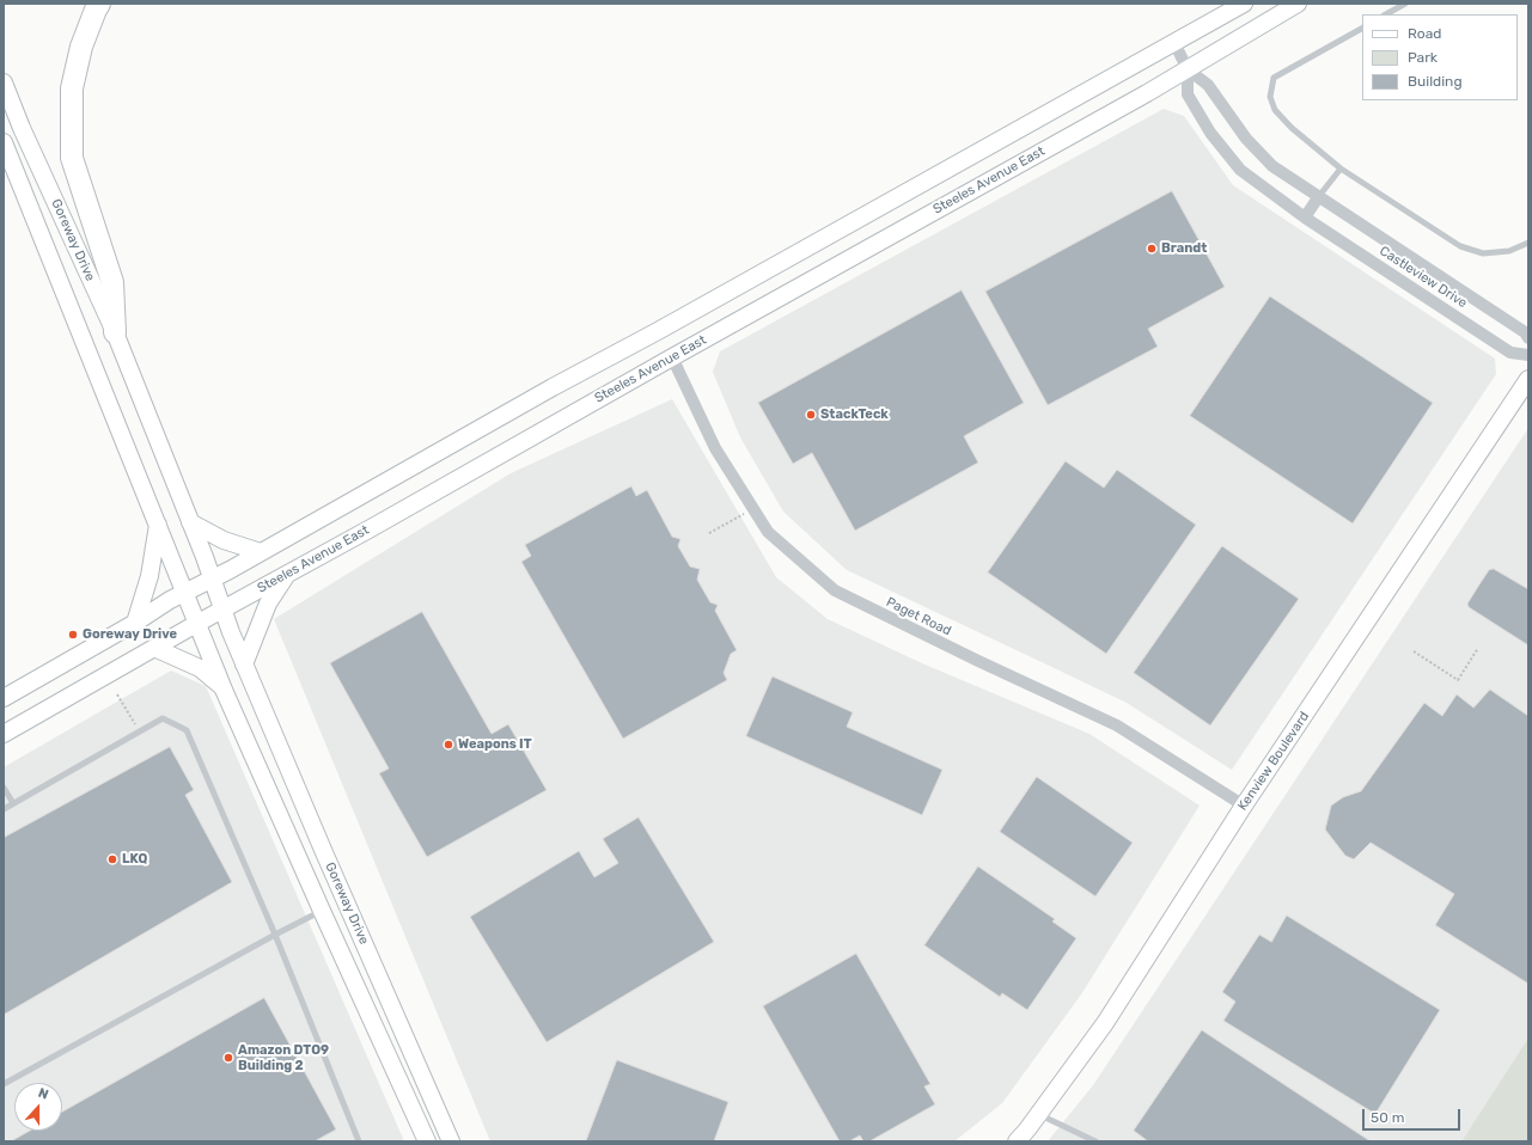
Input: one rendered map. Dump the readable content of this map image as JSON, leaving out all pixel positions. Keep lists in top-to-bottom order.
{
  "streets": {
    "main road": ["Steeles Avenue East", "Goreway Drive", "Kenview Boulevard"],
    "street": ["Castleview Drive", "Paget Road"]
  },
  "crossings": [
    ["Steeles Avenue East", "Goreway Drive"],
    ["Steeles Avenue East", "Castleview Drive"],
    ["Steeles Avenue East", "Paget Road"],
    ["Paget Road", "Kenview Boulevard"]
  ],
  "places": [
    "Brandt",
    "StackTeck",
    "Goreway Drive",
    "Weapons IT",
    "LKQ",
    "Amazon DTO9 Building 2"
  ],
  "legend": ["Road", "Park", "Building"],
  "scale_bar": "50 m",
  "north": "top"
}
